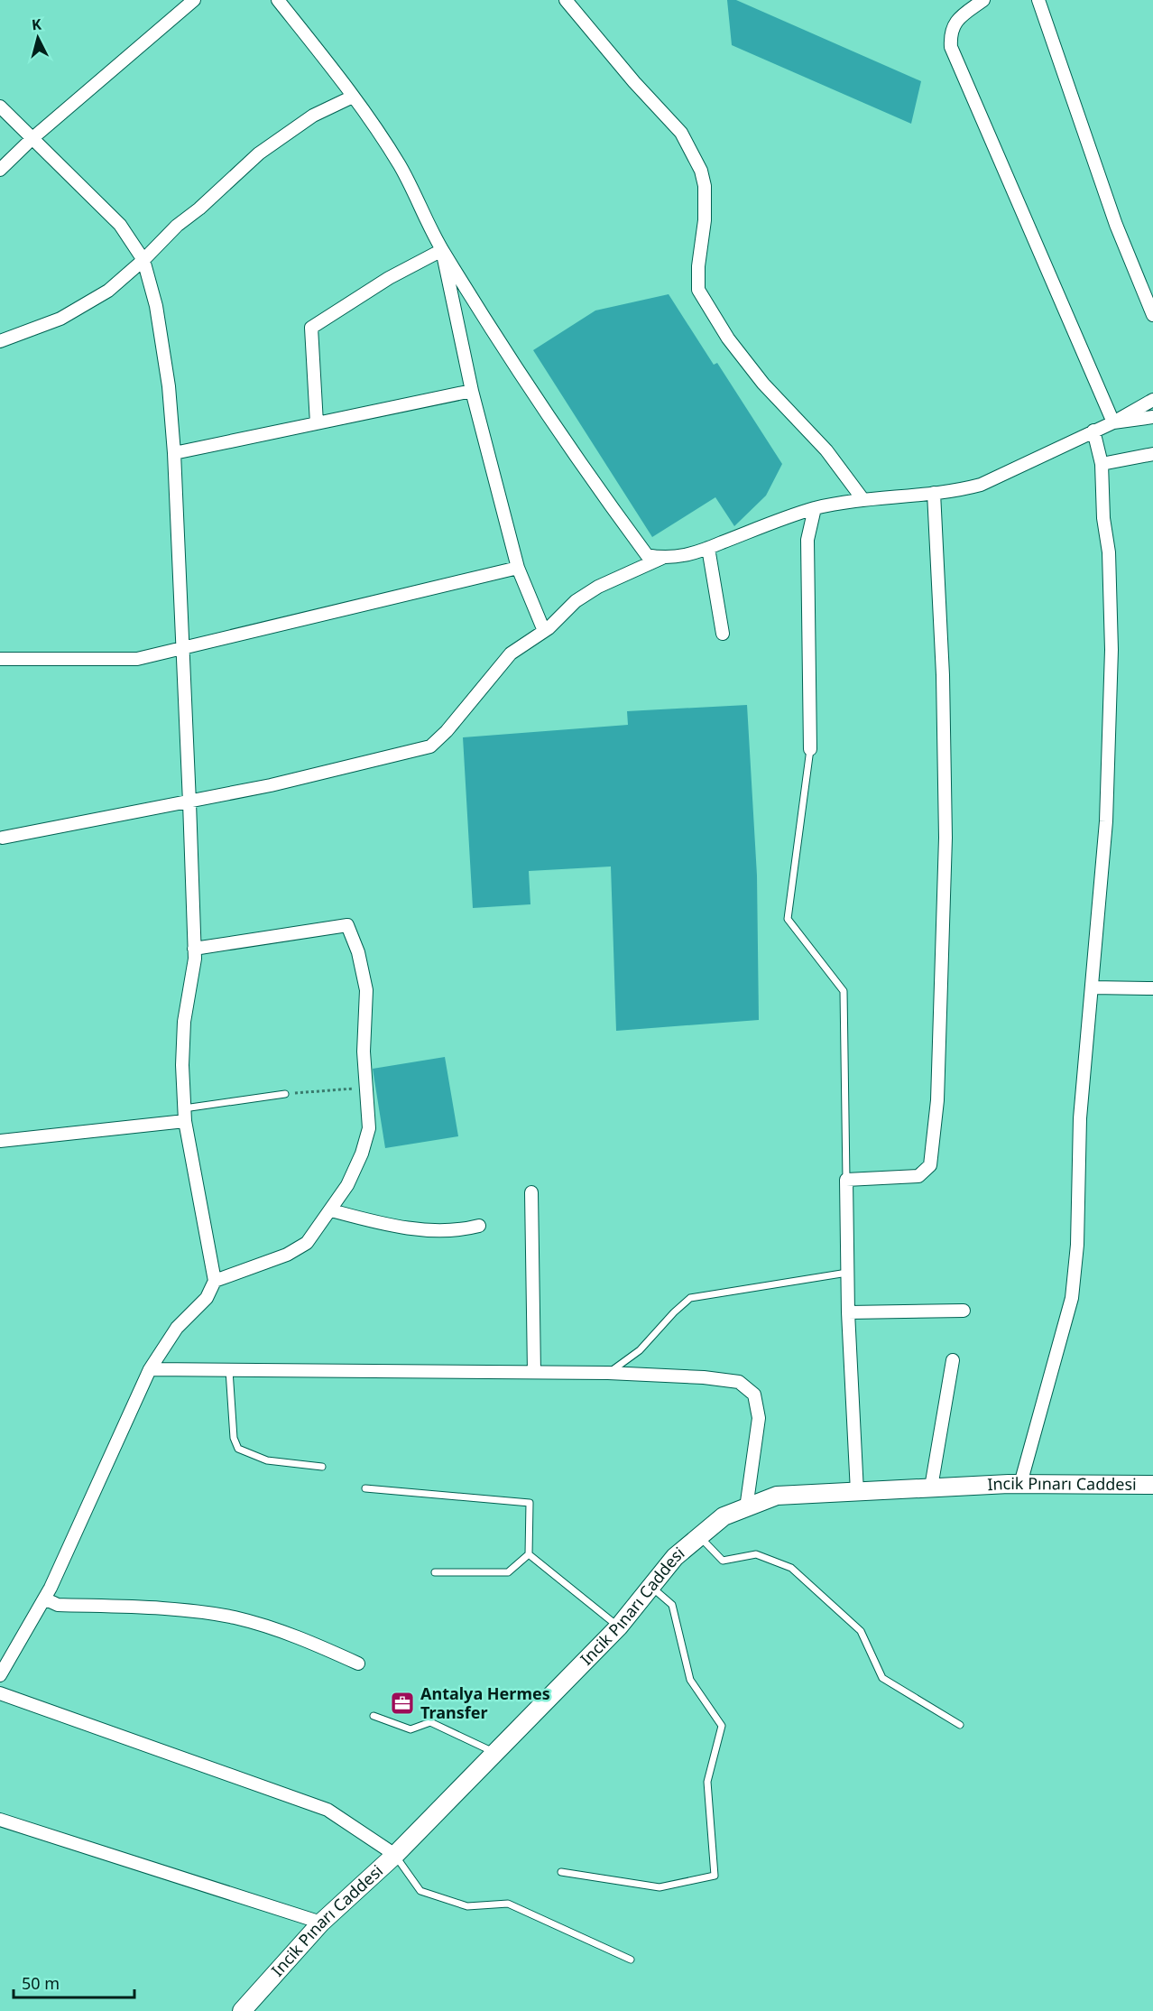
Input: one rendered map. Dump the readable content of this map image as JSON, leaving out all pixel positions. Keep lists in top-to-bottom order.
{
  "streets": {
    "main road": ["Incik Pınarı Caddesi"]
  },
  "places": {
    "office": ["Antalya Hermes Transfer"]
  },
  "scale_bar": "50 m",
  "north": "top"
}
